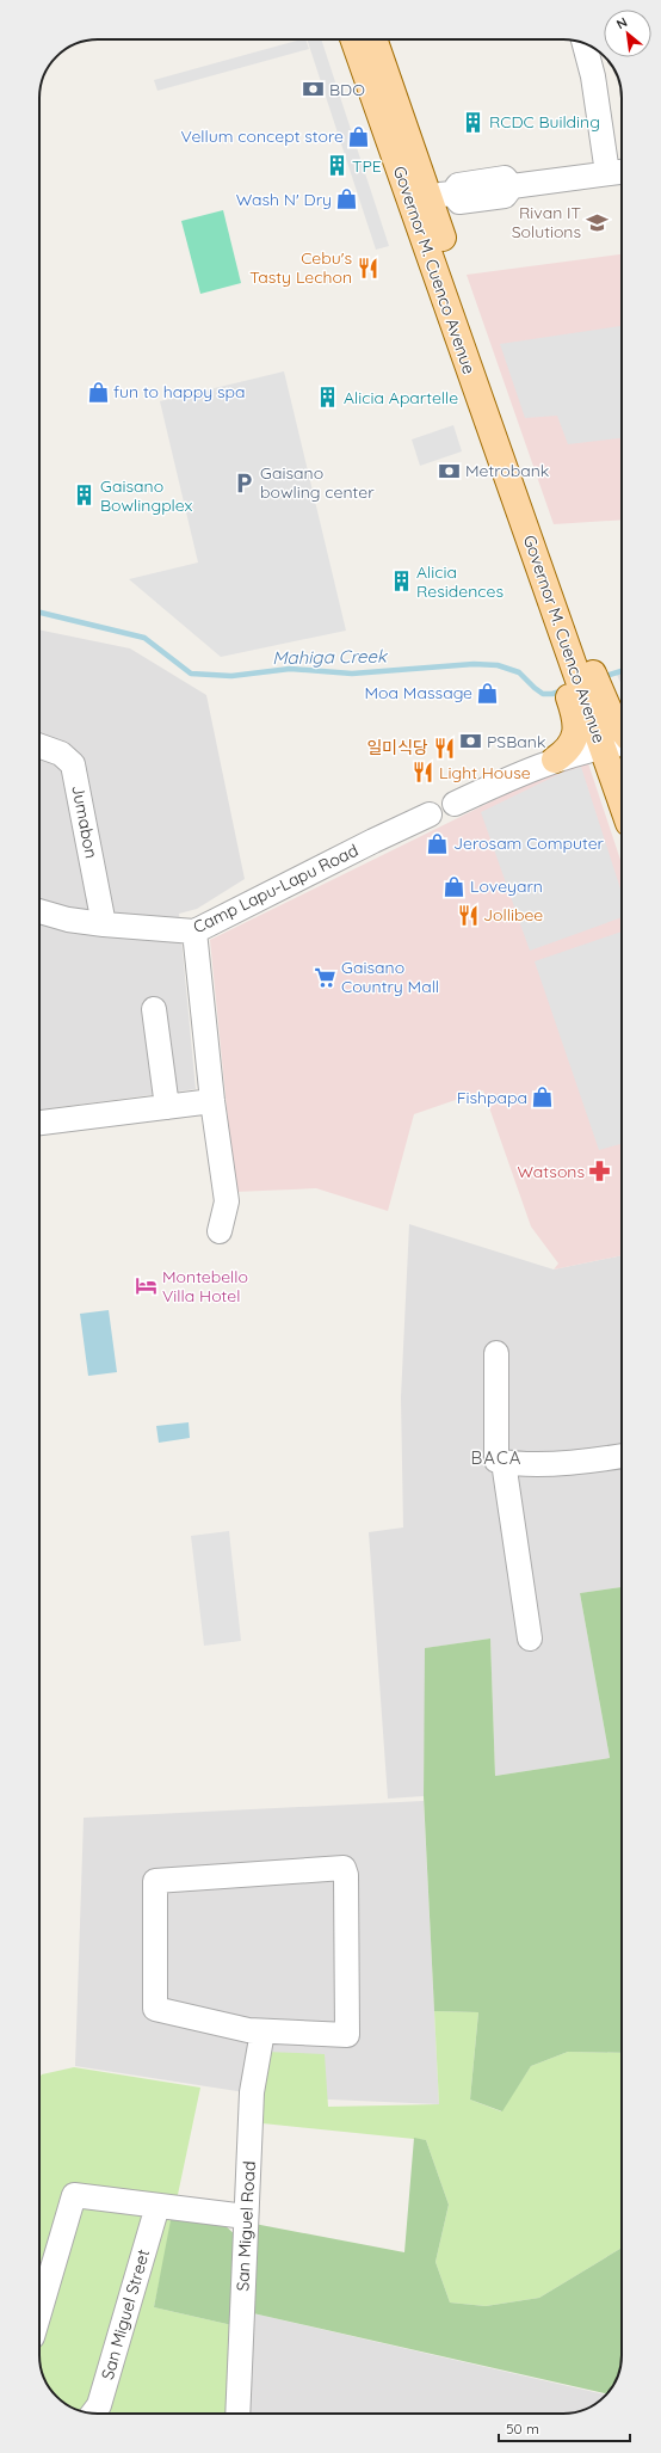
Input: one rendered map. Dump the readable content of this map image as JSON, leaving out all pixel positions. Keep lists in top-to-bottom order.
{
  "streets": {
    "main road": ["Governor M. Cuenco Avenue"],
    "street": [
      "Jumabon",
      "Camp Lapu-Lapu Road",
      "San Miguel Road",
      "San Miguel Street"
    ]
  },
  "crossings": [
    ["Jumabon", "Camp Lapu-Lapu Road"]
  ],
  "districts": ["BACA"],
  "water": ["Mahiga Creek"],
  "places": {
    "bank": ["BDO", "Metrobank", "PSBank"],
    "building": [
      "RCDC Building",
      "TPE",
      "Alicia Apartelle",
      "Gaisano Bowlingplex",
      "Alicia Residences"
    ],
    "shop": [
      "Vellum concept store",
      "Wash N' Dry",
      "fun to happy spa",
      "Moa Massage",
      "Jerosam Computer",
      "Loveyarn",
      "Fishpapa"
    ],
    "school or university": ["Rivan IT Solutions"],
    "restaurant": [
      "Cebu's Tasty Lechon",
      "일미식당",
      "Light House",
      "Jollibee"
    ],
    "parking": ["Gaisano bowling center"],
    "supermarket": ["Gaisano Country Mall"],
    "pharmacy": ["Watsons"],
    "hotel": ["Montebello Villa Hotel"]
  },
  "scale_bar": "50 m",
  "north": "top left"
}
